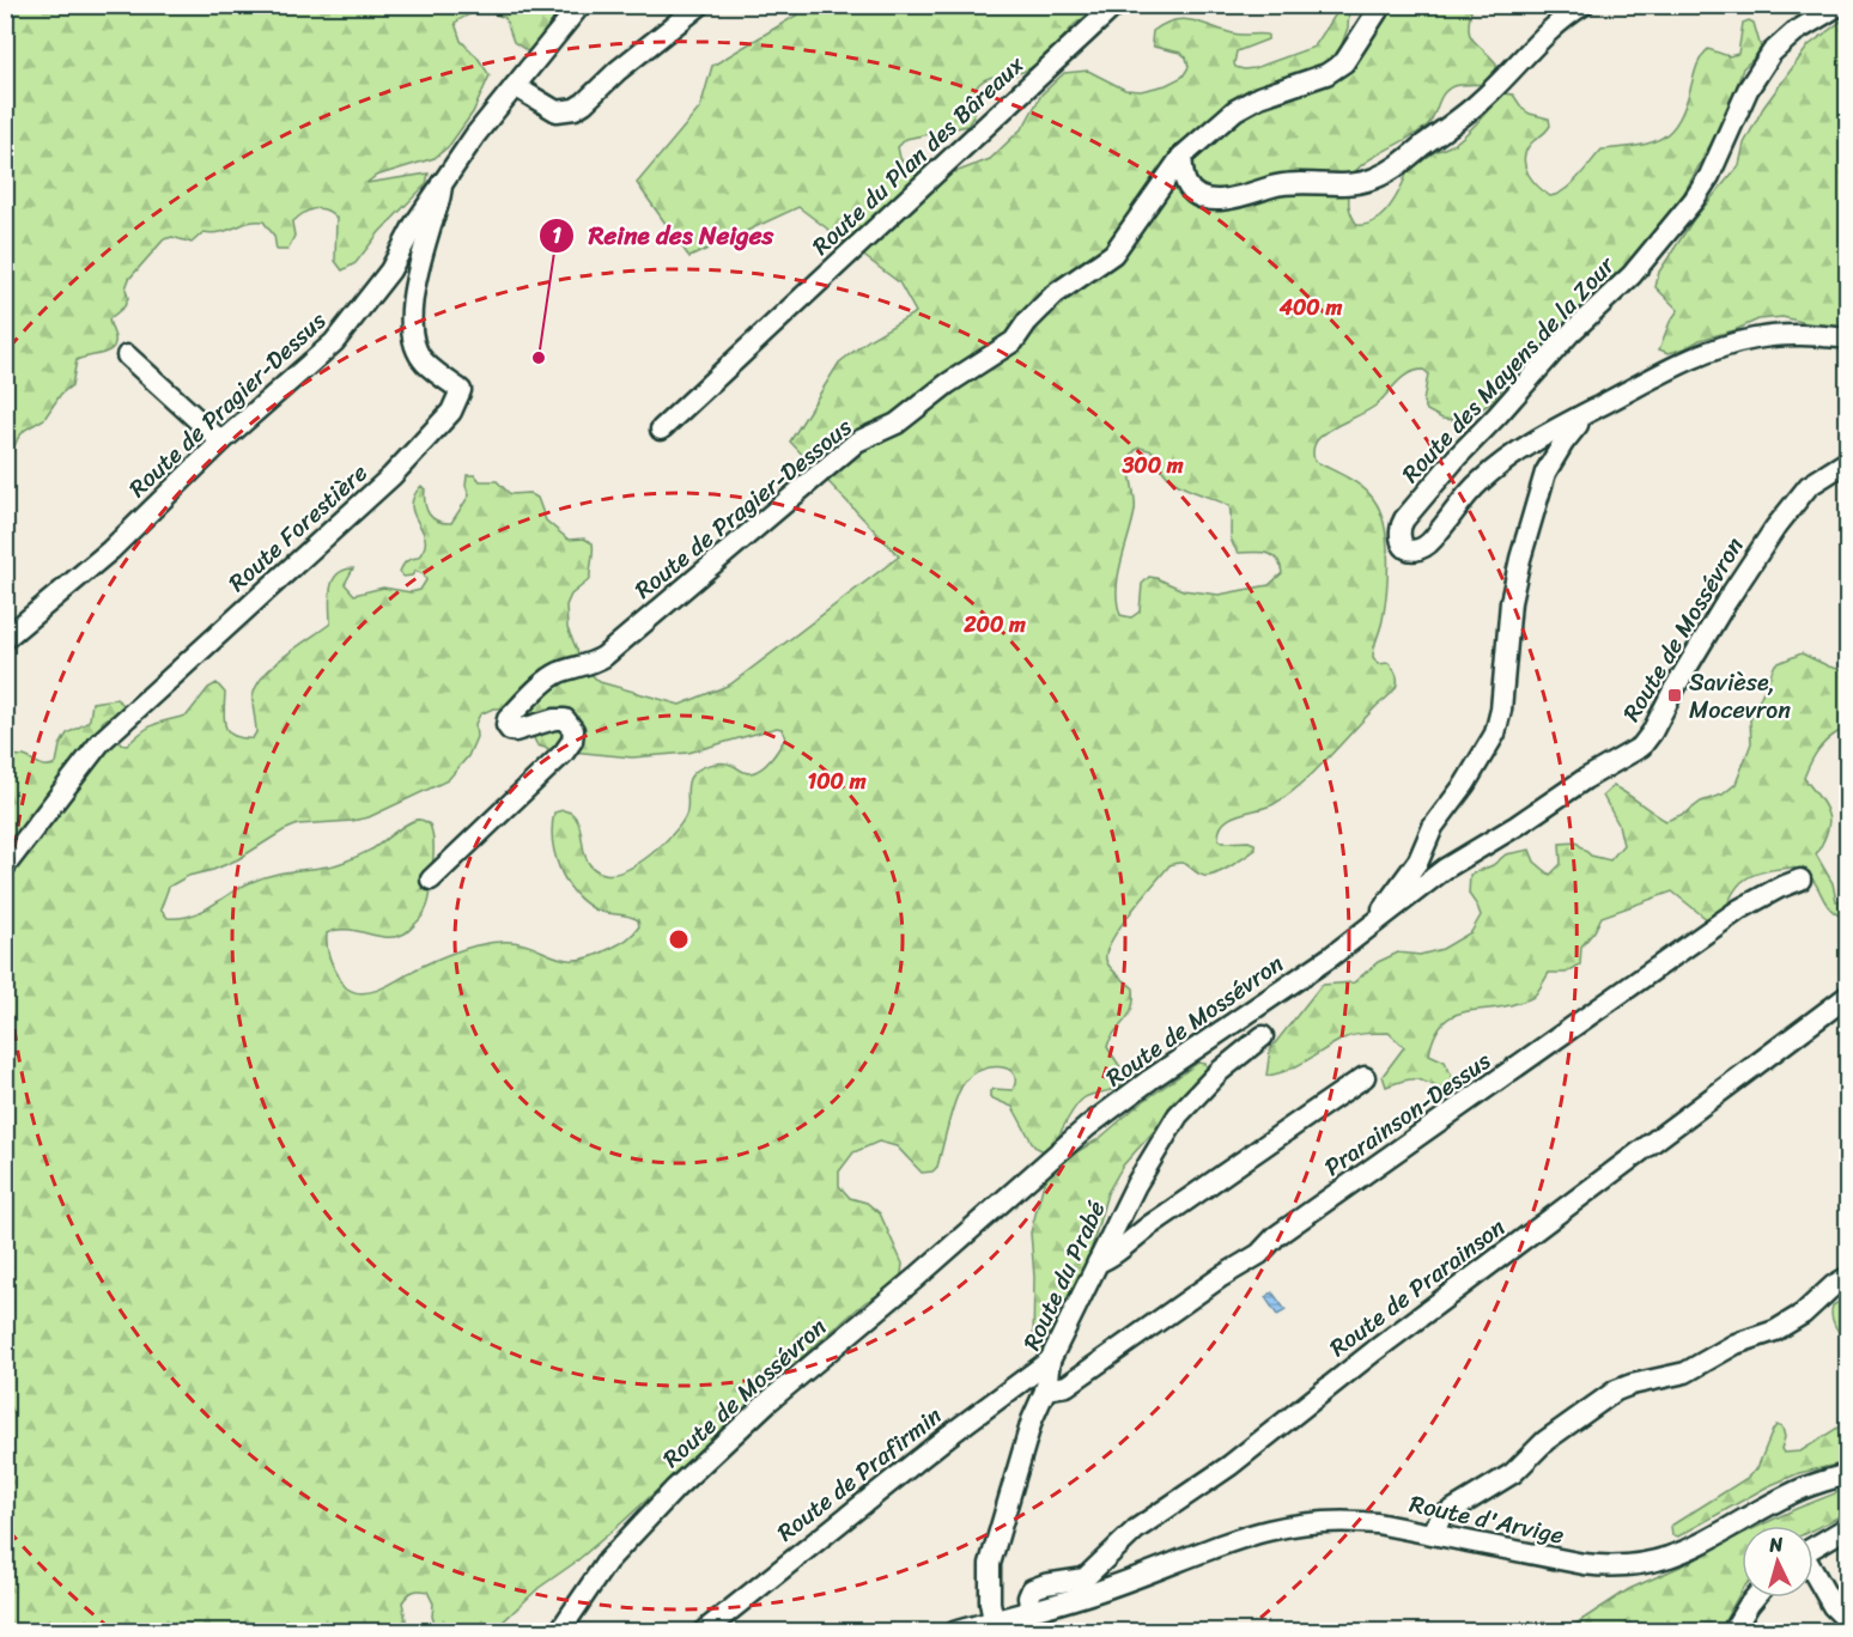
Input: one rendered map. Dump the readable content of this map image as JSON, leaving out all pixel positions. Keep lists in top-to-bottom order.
{
  "streets": {
    "street": [
      "Route du Plan des Bâreaux",
      "Route des Mayens de la Zour",
      "Route de Pragier-Dessus",
      "Route de Pragier-Dessous",
      "Route Forestière",
      "Route de Mossévron",
      "Prarainson-Dessus",
      "Route du Prabé",
      "Route de Prarainson",
      "Route de Prafirmin",
      "Route d'Arvige"
    ]
  },
  "crossings": [
    ["Route de Pragier-Dessus", "Route Forestière"],
    ["Prarainson-Dessus", "Route du Prabé"],
    ["Route du Prabé", "Route de Prafirmin"],
    ["Route de Prarainson", "Route d'Arvige"]
  ],
  "places": {
    "other": ["Reine des Neiges"],
    "transit": ["Savièse, Mocevron"]
  },
  "north": "top",
  "rings": [
    "400 m",
    "300 m",
    "200 m",
    "100 m"
  ]
}
